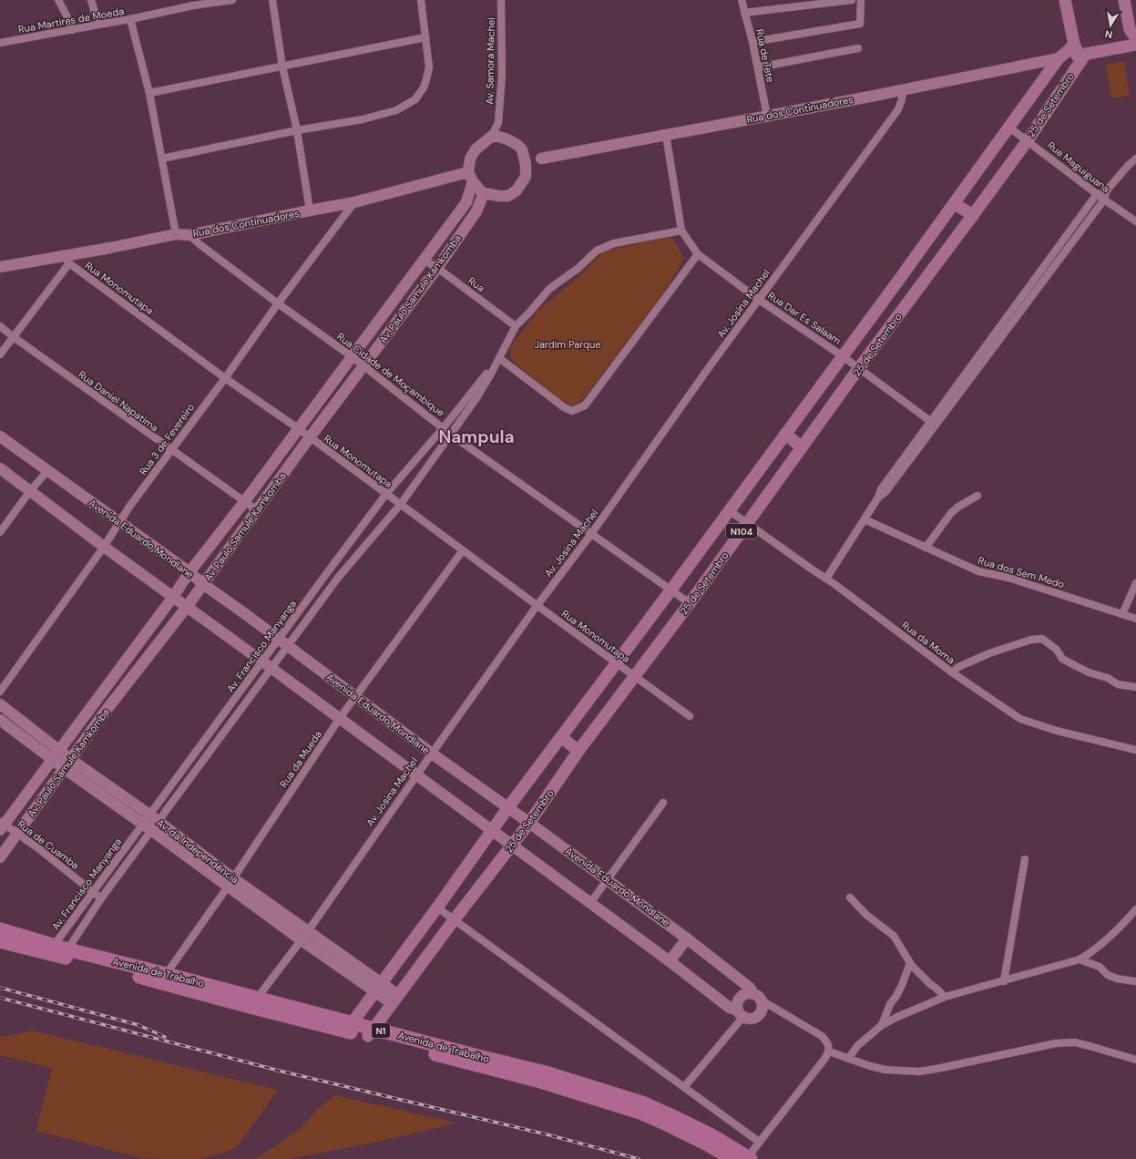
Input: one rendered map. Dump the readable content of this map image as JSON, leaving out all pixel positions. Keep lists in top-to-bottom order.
{
  "streets": {
    "highway": ["Avenida de Trabalho", "N1"],
    "main road": [
      "25 de Setembro",
      "Rua dos Continuadores",
      "Av. Paulo Samule Kamkomba",
      "N104",
      "Avenida Eduardo Mondlane",
      "Av. da Independência"
    ],
    "street": [
      "Rua Martires de Moeda",
      "Rua de Tete",
      "Av. Samora Machel",
      "Rua Maguiguana",
      "Rua",
      "Rua Monomutapa",
      "Av. Josina Machel",
      "Rua Dar Es Salaam",
      "Rua Cidade de Moçambique",
      "Rua Daniel Napatima",
      "Rua 3 de Fevereiro",
      "Rua dos Sem Medo",
      "Rua da Moma",
      "Av. Francisco Manyanga",
      "Rua da Mueda",
      "Rua de Cuamba"
    ]
  },
  "crossings": [
    ["Rua de Tete", "Rua dos Continuadores"],
    ["25 de Setembro", "Rua dos Continuadores"],
    ["25 de Setembro", "Rua Maguiguana"],
    ["25 de Setembro", "Rua Monomutapa"],
    ["25 de Setembro", "Rua Dar Es Salaam"],
    ["25 de Setembro", "Rua Cidade de Moçambique"],
    ["25 de Setembro", "N104"],
    ["25 de Setembro", "Avenida Eduardo Mondlane"],
    ["25 de Setembro", "Rua da Moma"],
    ["25 de Setembro", "Av. da Independência"],
    ["25 de Setembro", "Avenida de Trabalho"],
    ["Rua dos Continuadores", "Rua Monomutapa"],
    ["Rua dos Continuadores", "Av. Paulo Samule Kamkomba"],
    ["Rua dos Continuadores", "Av. Josina Machel"],
    ["Rua dos Continuadores", "Rua Dar Es Salaam"],
    ["Rua dos Continuadores", "Rua Cidade de Moçambique"],
    ["Rua dos Continuadores", "Rua 3 de Fevereiro"],
    ["Rua dos Continuadores", "N104"],
    ["Rua", "Av. Paulo Samule Kamkomba"],
    ["Rua", "Av. Francisco Manyanga"],
    ["Rua Monomutapa", "Av. Paulo Samule Kamkomba"],
    ["Rua Monomutapa", "Av. Josina Machel"],
    ["Rua Monomutapa", "Rua 3 de Fevereiro"],
    ["Rua Monomutapa", "Av. Francisco Manyanga"],
    ["Rua Monomutapa", "Rua da Mueda"],
    ["Av. Paulo Samule Kamkomba", "Rua Cidade de Moçambique"],
    ["Av. Paulo Samule Kamkomba", "Rua Daniel Napatima"],
    ["Av. Paulo Samule Kamkomba", "Avenida Eduardo Mondlane"],
    ["Av. Paulo Samule Kamkomba", "Rua de Cuamba"],
    ["Av. Paulo Samule Kamkomba", "Av. da Independência"],
    ["Av. Josina Machel", "Rua Dar Es Salaam"],
    ["Av. Josina Machel", "Rua Cidade de Moçambique"],
    ["Av. Josina Machel", "Avenida Eduardo Mondlane"],
    ["Av. Josina Machel", "Av. da Independência"],
    ["Av. Josina Machel", "Avenida de Trabalho"],
    ["Rua Dar Es Salaam", "Av. Francisco Manyanga"],
    ["Rua Cidade de Moçambique", "Rua 3 de Fevereiro"],
    ["Rua Cidade de Moçambique", "Av. Francisco Manyanga"],
    ["Rua Daniel Napatima", "Rua 3 de Fevereiro"],
    ["Rua 3 de Fevereiro", "Avenida Eduardo Mondlane"],
    ["N104", "Av. da Independência"],
    ["N104", "Avenida de Trabalho"],
    ["Avenida Eduardo Mondlane", "Av. Francisco Manyanga"],
    ["Avenida Eduardo Mondlane", "Rua da Mueda"],
    ["Av. Francisco Manyanga", "Rua de Cuamba"],
    ["Av. Francisco Manyanga", "Av. da Independência"],
    ["Av. Francisco Manyanga", "Avenida de Trabalho"],
    ["Rua da Mueda", "Av. da Independência"],
    ["Rua da Mueda", "Avenida de Trabalho"]
  ],
  "districts": ["Nampula"],
  "parks": ["Jardim Parque"],
  "north": "bottom"
}
